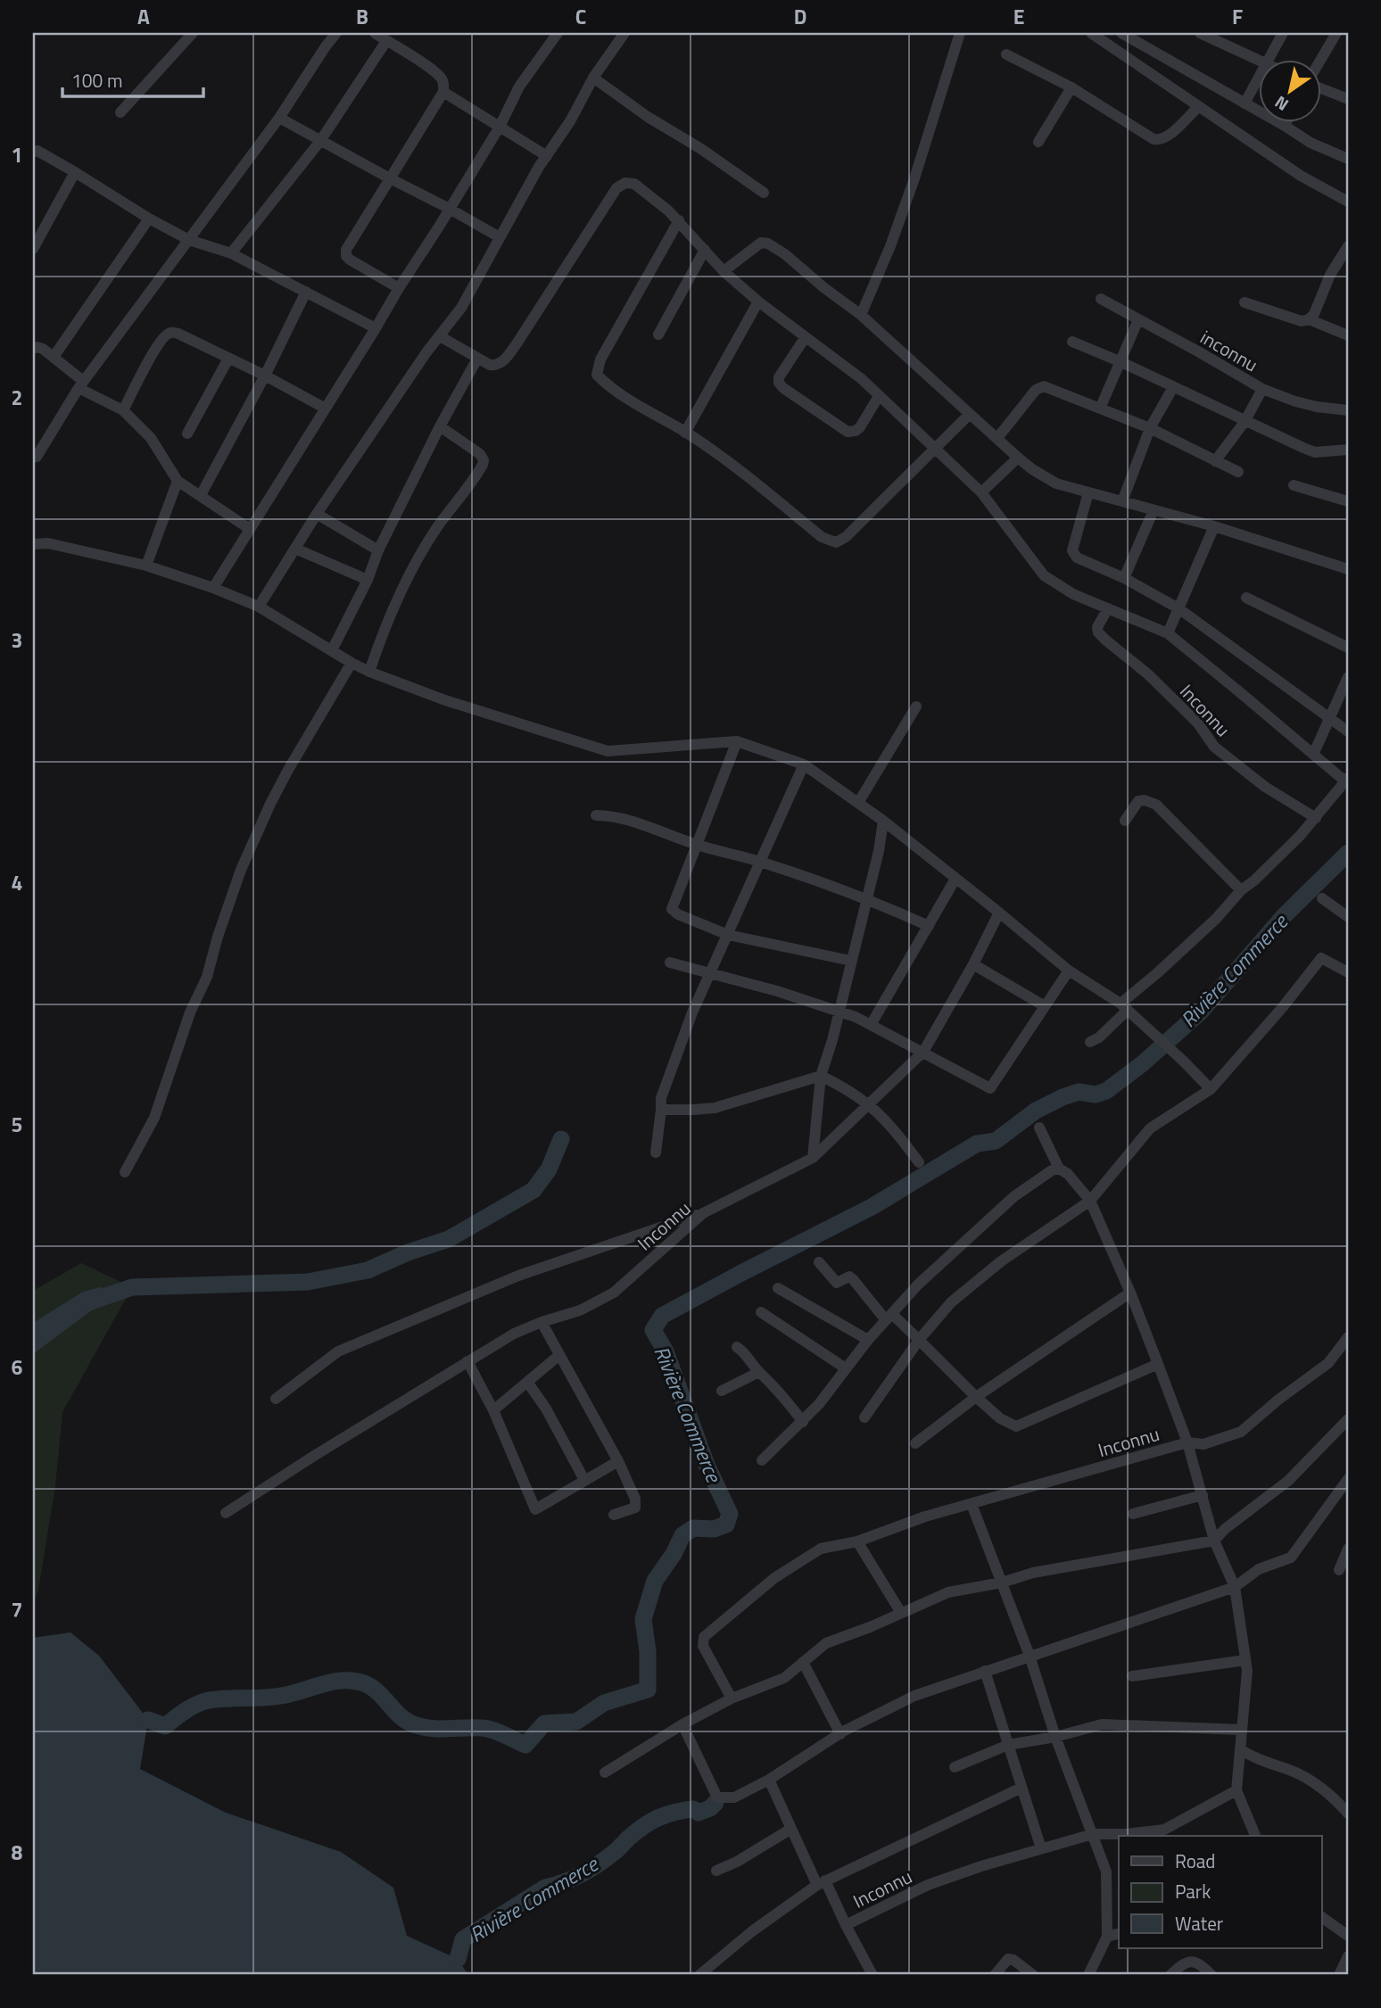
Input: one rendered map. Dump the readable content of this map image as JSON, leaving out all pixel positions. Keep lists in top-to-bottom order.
{
  "streets": {
    "street": ["inconnu", "Inconnu"]
  },
  "water": ["Rivière Commerce"],
  "legend": ["Road", "Park", "Water"],
  "scale_bar": "100 m",
  "north": "bottom left",
  "grid": {
    "columns": [
      "A",
      "B",
      "C",
      "D",
      "E",
      "F"
    ],
    "rows": [
      "1",
      "2",
      "3",
      "4",
      "5",
      "6",
      "7",
      "8"
    ]
  }
}
